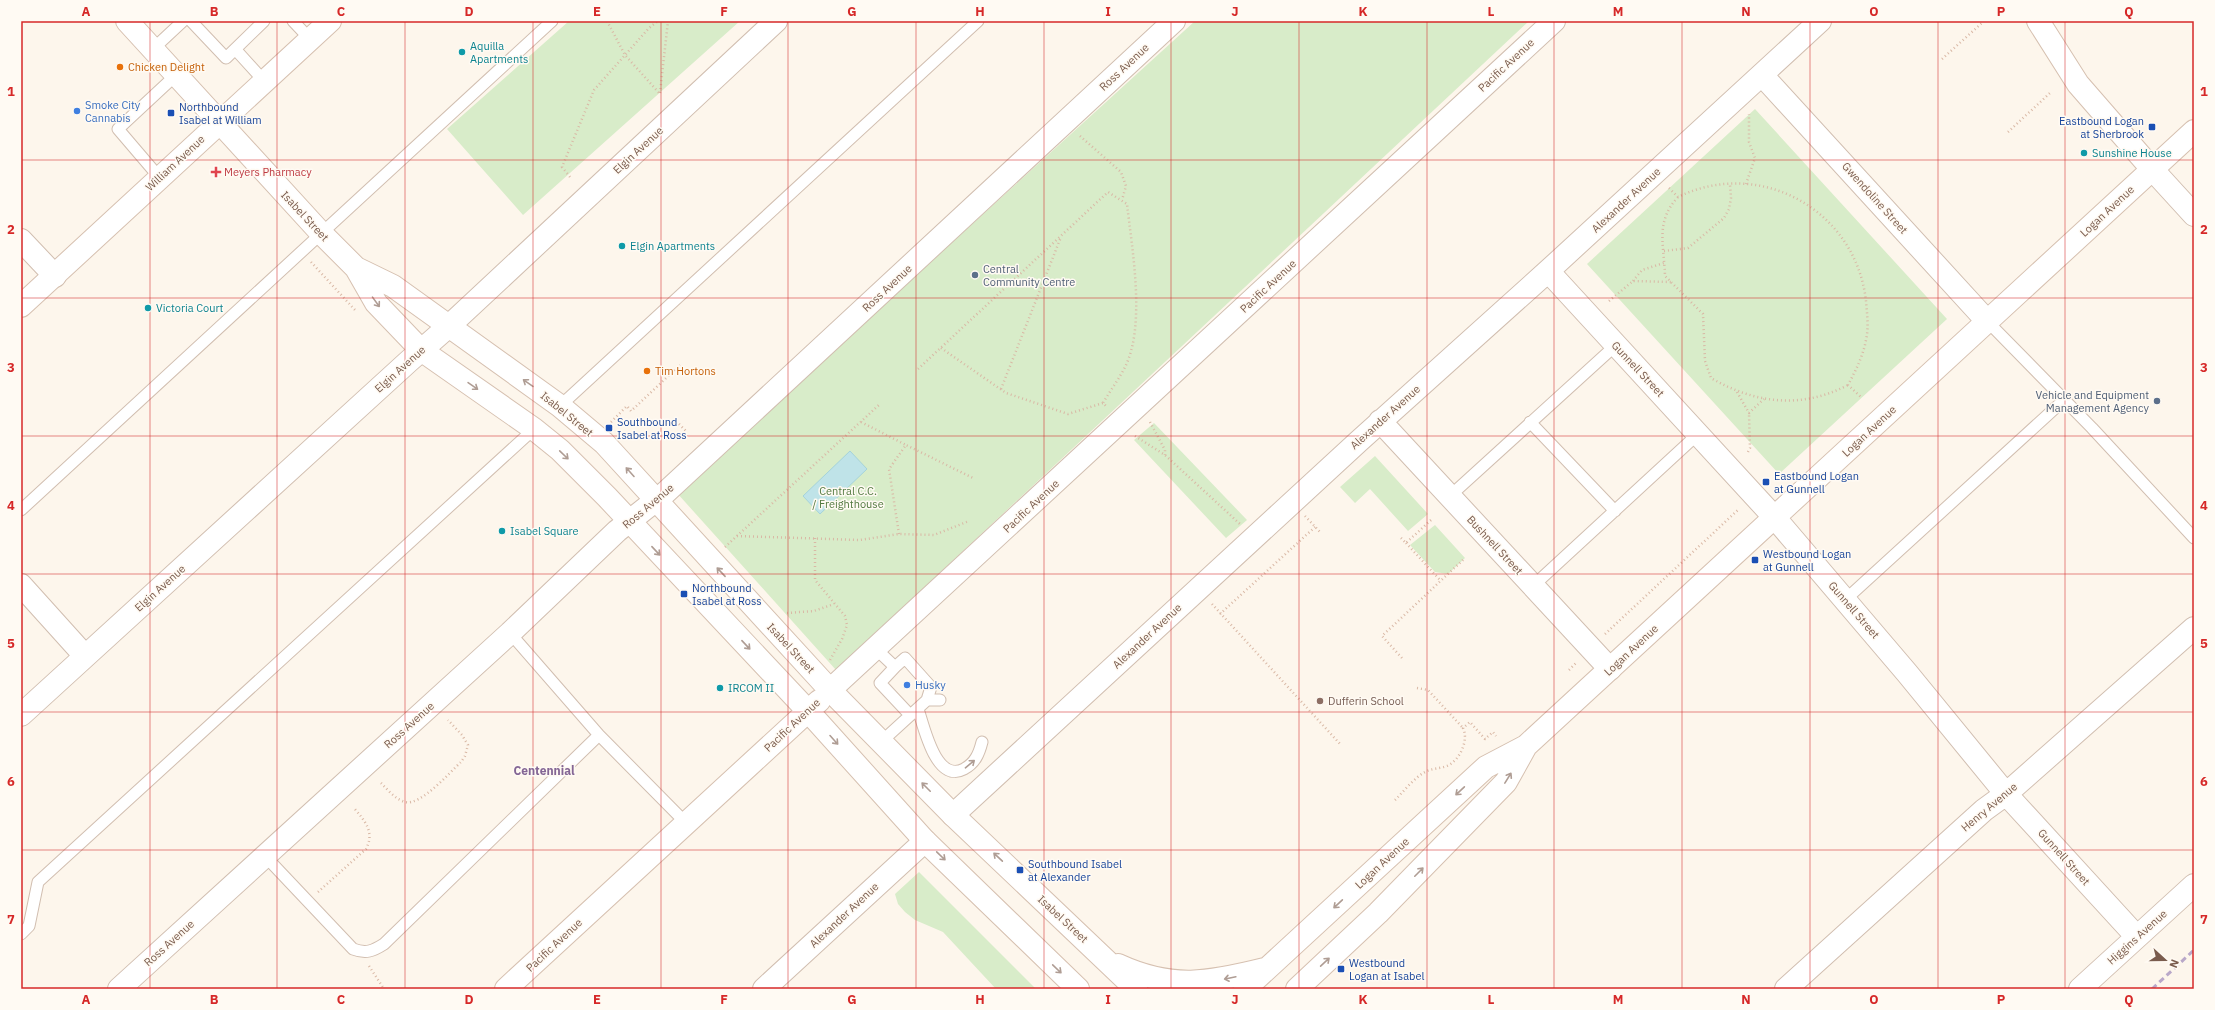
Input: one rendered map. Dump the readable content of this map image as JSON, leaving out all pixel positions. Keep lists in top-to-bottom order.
{
  "streets": {
    "street": [
      "Pacific Avenue",
      "Ross Avenue",
      "Elgin Avenue",
      "William Avenue",
      "Gwendoline Street",
      "Alexander Avenue",
      "Logan Avenue",
      "Isabel Street",
      "Gunnell Street",
      "Bushnell Street",
      "Henry Avenue",
      "Higgins Avenue"
    ]
  },
  "crossings": [
    ["Pacific Avenue", "Isabel Street"],
    ["Ross Avenue", "Isabel Street"],
    ["Elgin Avenue", "Isabel Street"],
    ["William Avenue", "Isabel Street"],
    ["Gwendoline Street", "Alexander Avenue"],
    ["Gwendoline Street", "Logan Avenue"],
    ["Alexander Avenue", "Isabel Street"],
    ["Alexander Avenue", "Gunnell Street"],
    ["Alexander Avenue", "Bushnell Street"],
    ["Logan Avenue", "Gunnell Street"],
    ["Logan Avenue", "Bushnell Street"],
    ["Gunnell Street", "Henry Avenue"],
    ["Gunnell Street", "Higgins Avenue"]
  ],
  "districts": ["Centennial"],
  "parks": ["Central C.C. / Freighthouse"],
  "places": {
    "other": [
      "Aquilla Apartments",
      "Chicken Delight",
      "Smoke City Cannabis",
      "Sunshine House",
      "Elgin Apartments",
      "Central Community Centre",
      "Victoria Court",
      "Tim Hortons",
      "Vehicle and Equipment Management Agency",
      "Isabel Square",
      "Husky",
      "IRCOM II",
      "Dufferin School"
    ],
    "transit": [
      "Northbound Isabel at William",
      "Eastbound Logan at Sherbrook",
      "Southbound Isabel at Ross",
      "Eastbound Logan at Gunnell",
      "Westbound Logan at Gunnell",
      "Northbound Isabel at Ross",
      "Southbound Isabel at Alexander",
      "Westbound Logan at Isabel"
    ],
    "health": ["Meyers Pharmacy"]
  },
  "north": "right",
  "grid": {
    "columns": [
      "A",
      "B",
      "C",
      "D",
      "E",
      "F",
      "G",
      "H",
      "I",
      "J",
      "K",
      "L",
      "M",
      "N",
      "O",
      "P",
      "Q"
    ],
    "rows": [
      "1",
      "2",
      "3",
      "4",
      "5",
      "6",
      "7"
    ]
  }
}
